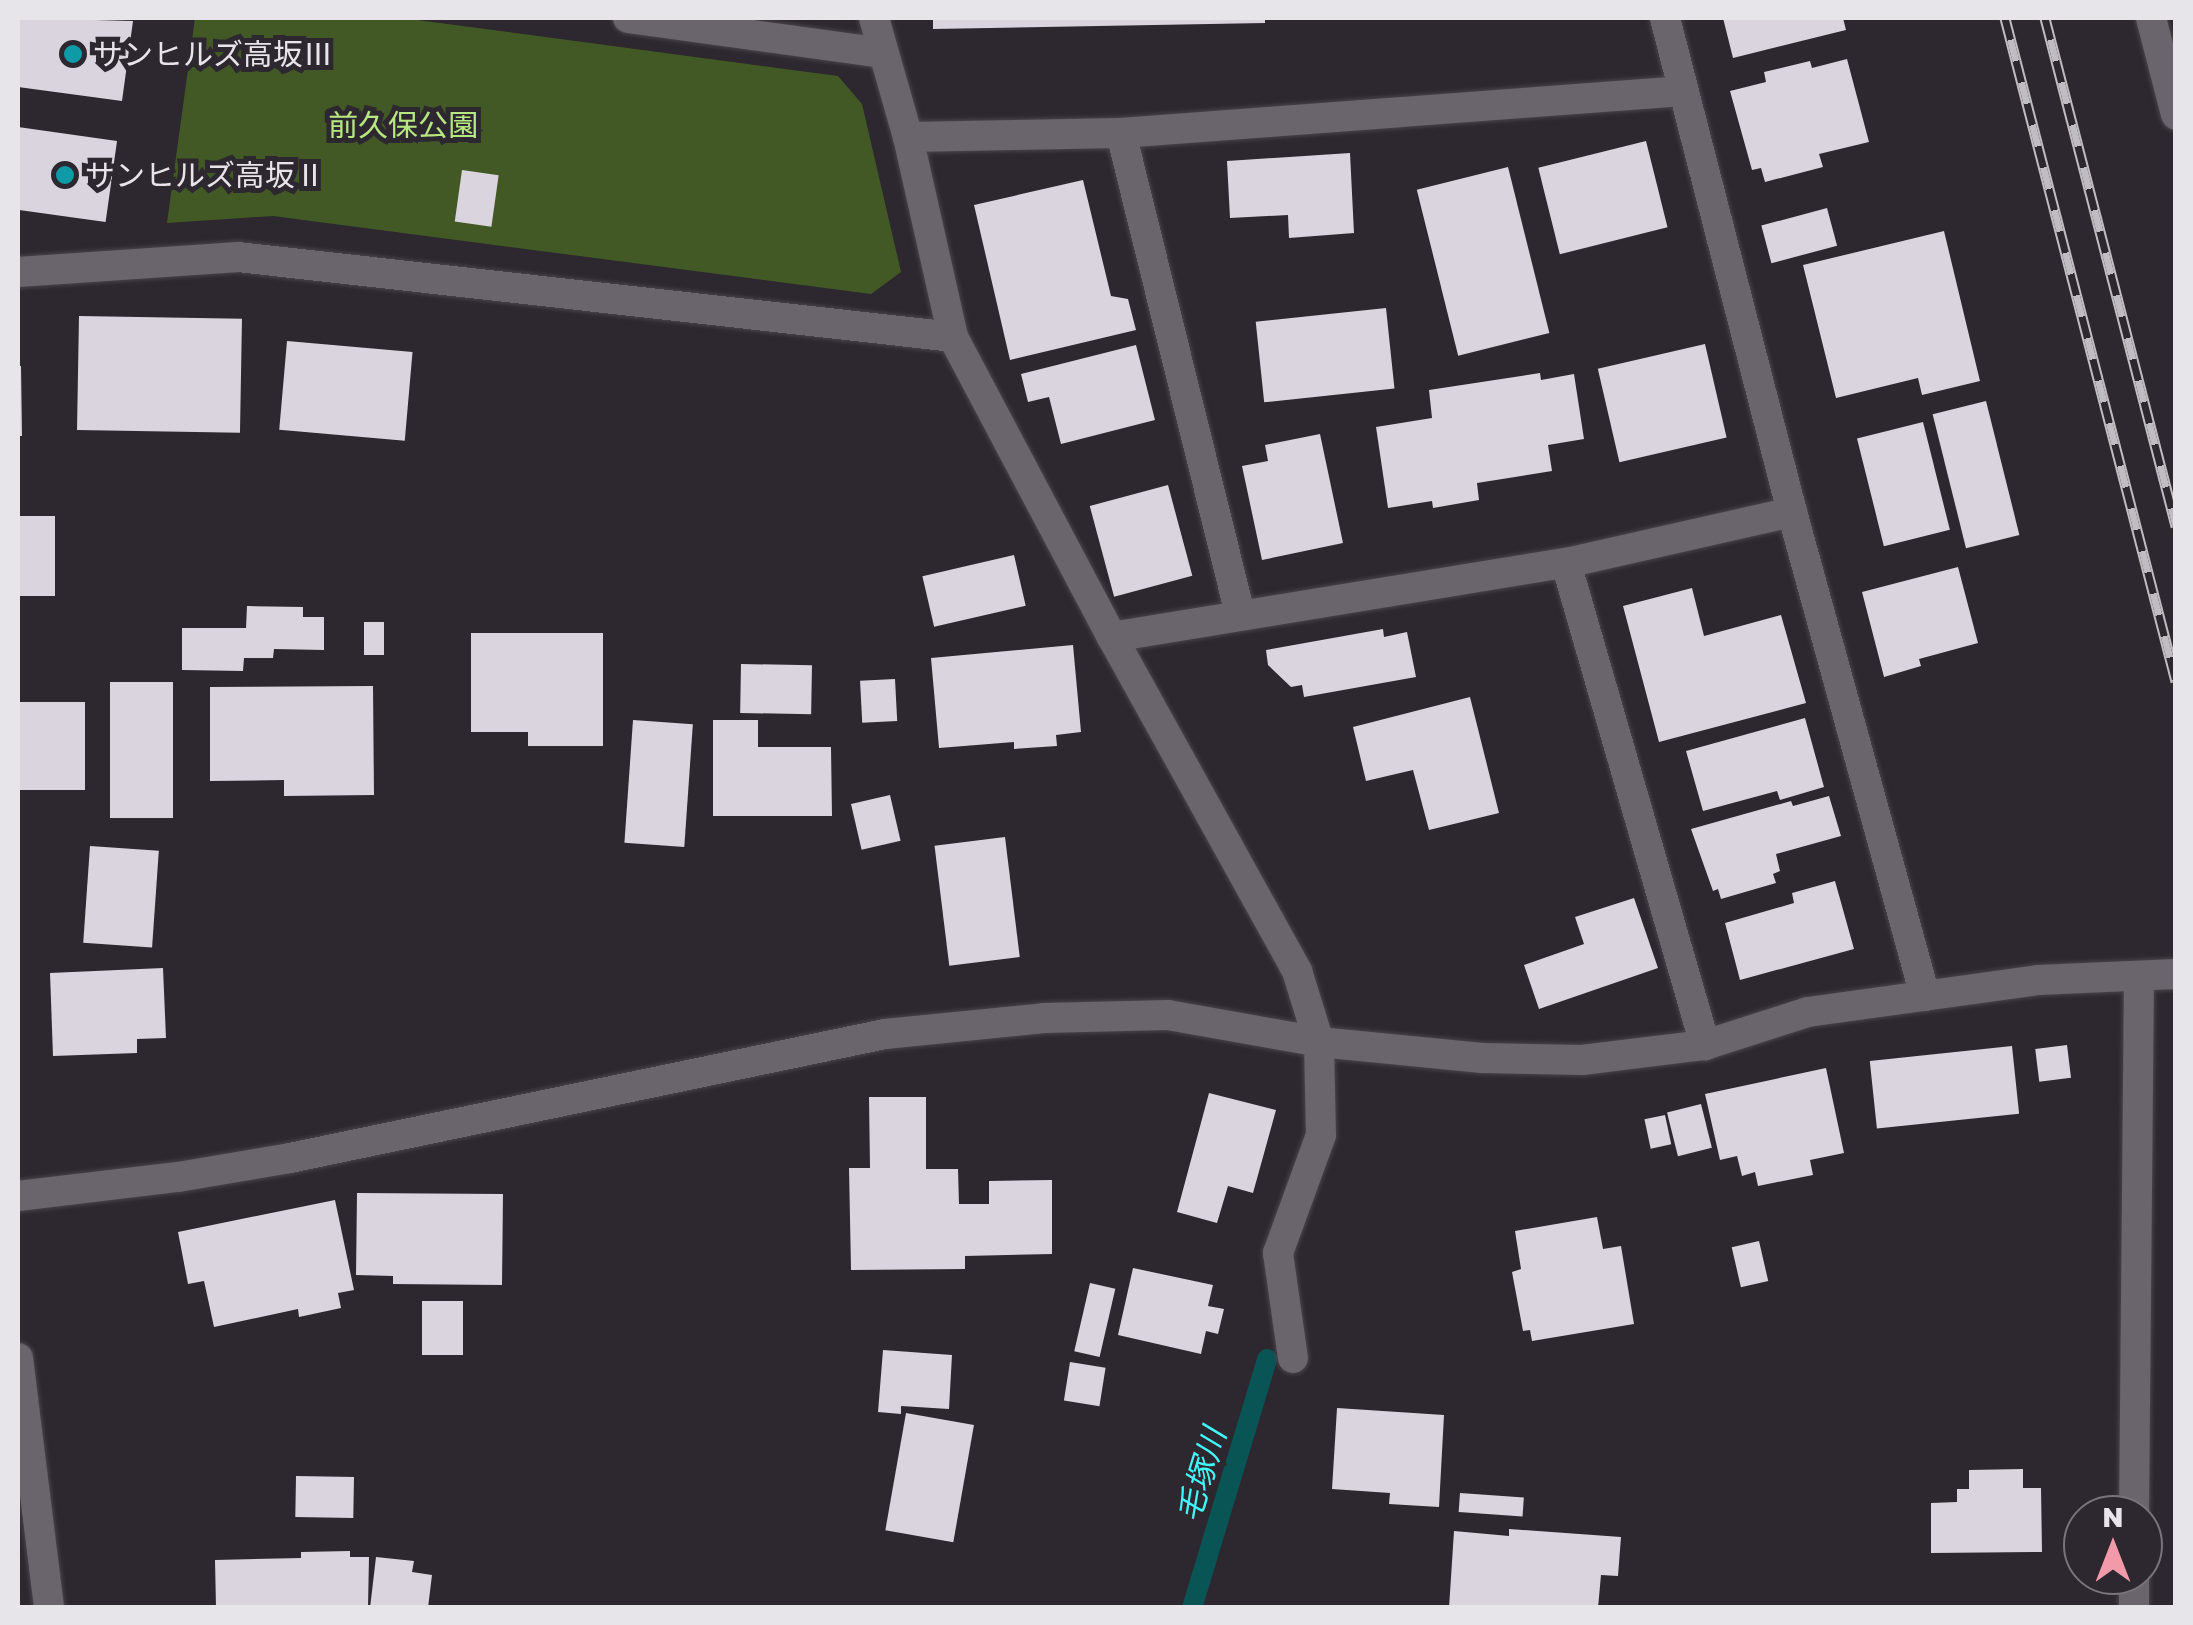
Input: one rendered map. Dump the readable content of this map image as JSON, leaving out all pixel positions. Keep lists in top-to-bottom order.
{
  "water": ["毛塚川"],
  "parks": ["前久保公園"],
  "places": ["サンヒルズ高坂Ⅲ", "サンヒルズ高坂Ⅱ"],
  "north": "top"
}
